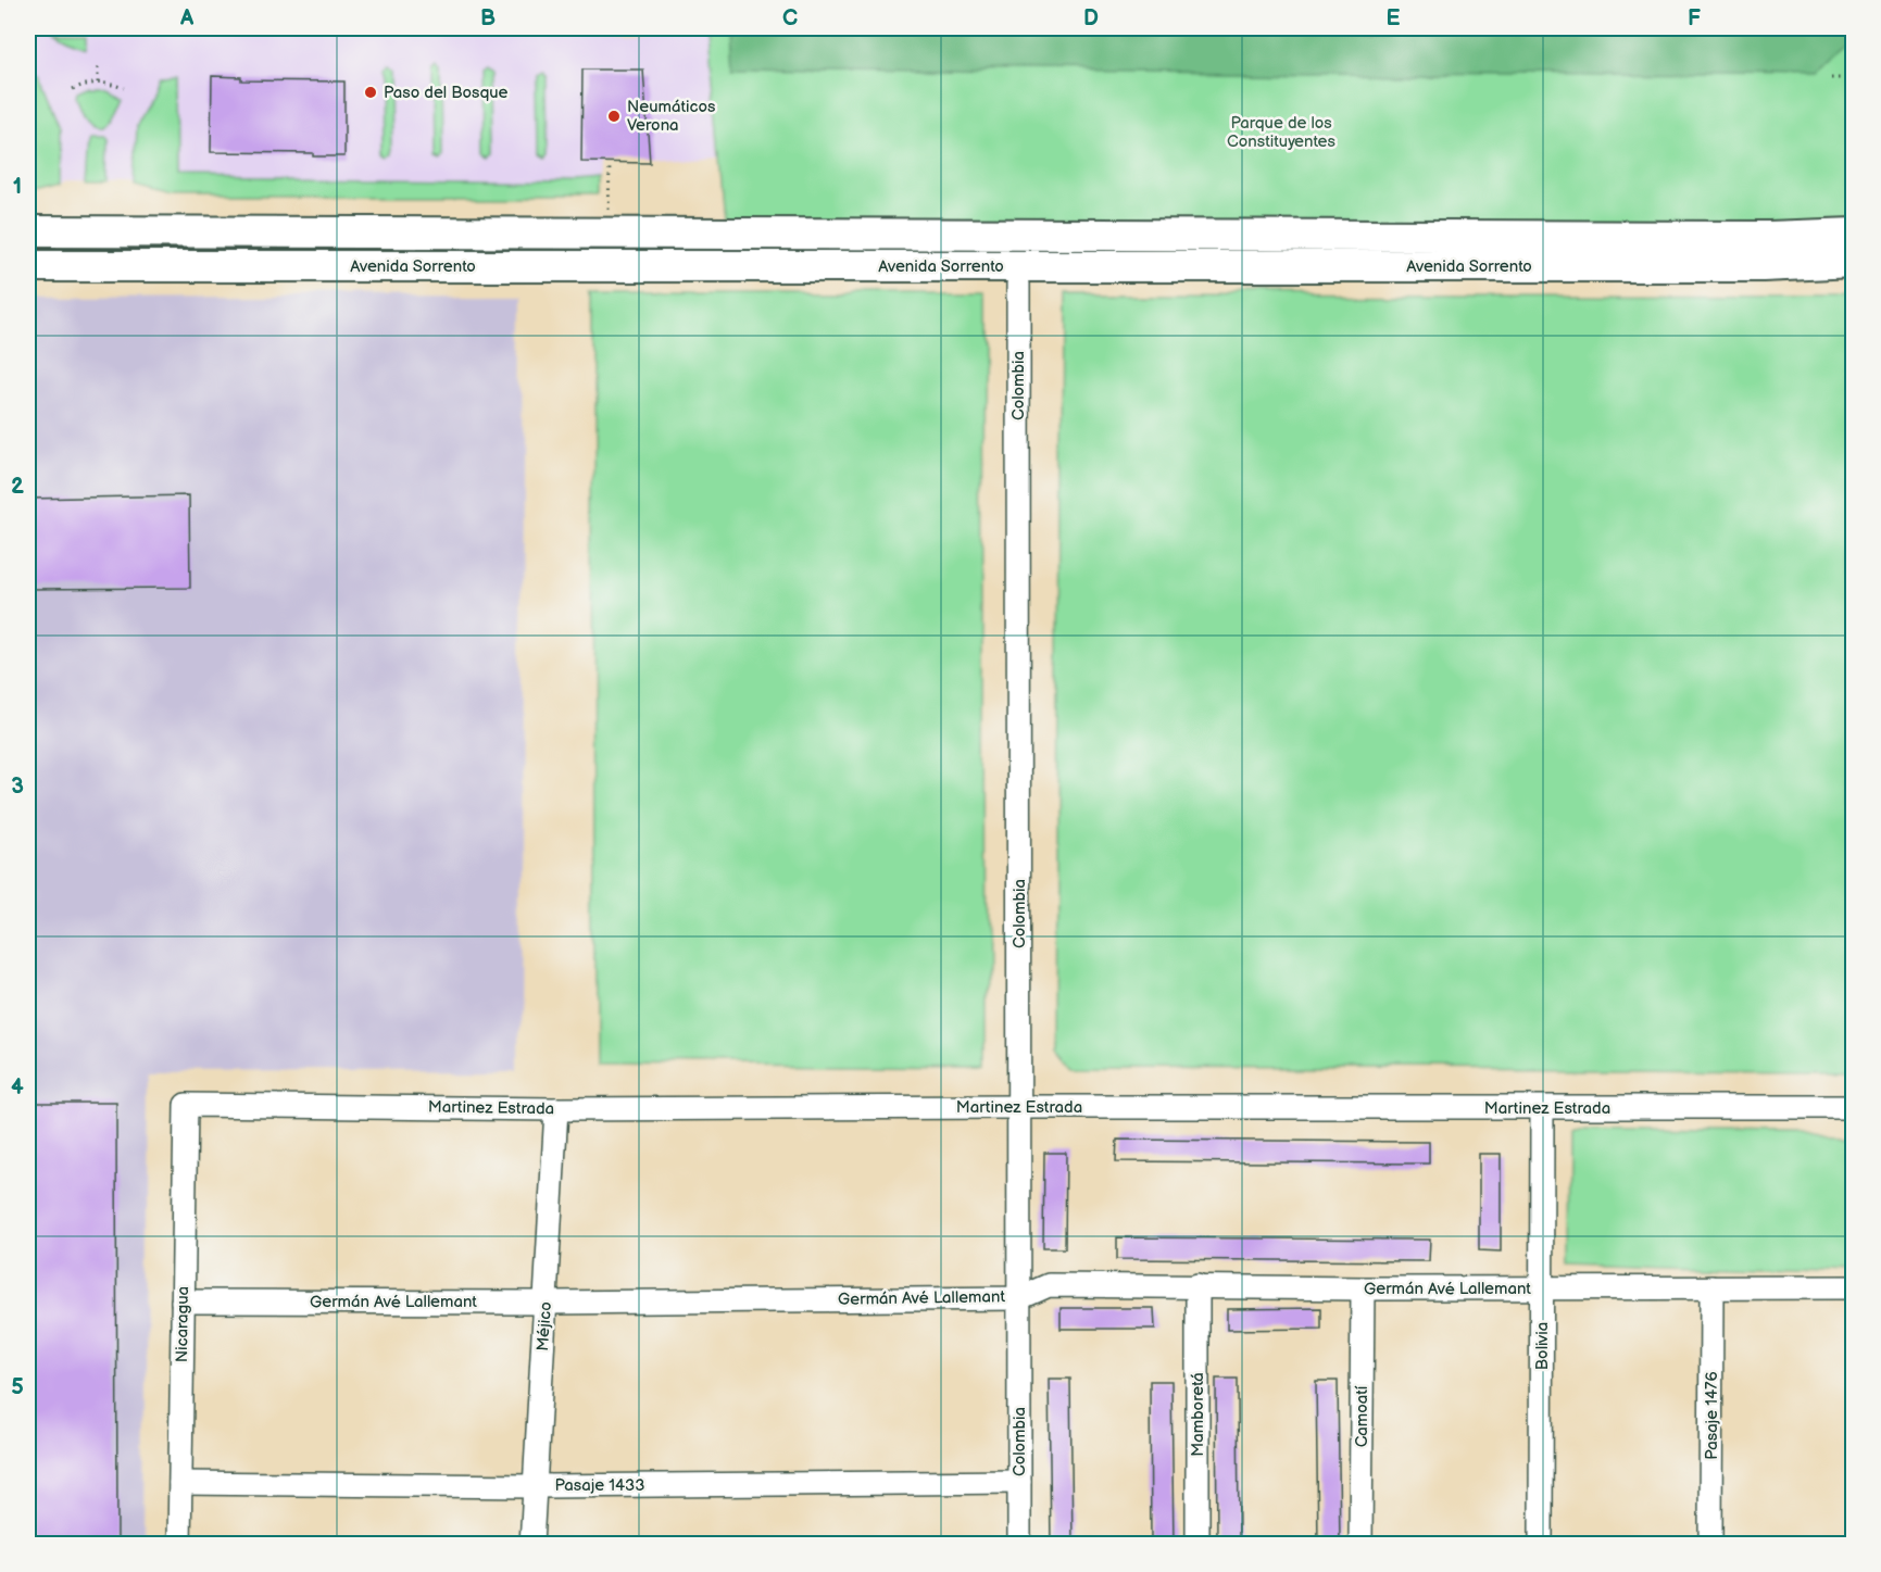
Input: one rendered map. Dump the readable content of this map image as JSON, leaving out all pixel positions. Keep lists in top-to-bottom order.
{
  "streets": {
    "main road": ["Avenida Sorrento"],
    "street": [
      "Colombia",
      "Martinez Estrada",
      "Germán Avé Lallemant",
      "Nicaragua",
      "Méjico",
      "Bolivia",
      "Mamboretá",
      "Pasaje 1476",
      "Camoatí",
      "Pasaje 1433"
    ]
  },
  "crossings": [
    ["Colombia", "Martinez Estrada"],
    ["Colombia", "Germán Avé Lallemant"],
    ["Colombia", "Pasaje 1433"],
    ["Martinez Estrada", "Nicaragua"],
    ["Martinez Estrada", "Méjico"],
    ["Martinez Estrada", "Bolivia"],
    ["Germán Avé Lallemant", "Nicaragua"],
    ["Germán Avé Lallemant", "Méjico"],
    ["Germán Avé Lallemant", "Bolivia"],
    ["Germán Avé Lallemant", "Mamboretá"],
    ["Germán Avé Lallemant", "Pasaje 1476"],
    ["Germán Avé Lallemant", "Camoatí"],
    ["Nicaragua", "Pasaje 1433"],
    ["Méjico", "Pasaje 1433"]
  ],
  "parks": ["Parque de los Constituyentes"],
  "places": ["Paso del Bosque", "Neumáticos Verona"],
  "grid": {
    "columns": [
      "A",
      "B",
      "C",
      "D",
      "E",
      "F"
    ],
    "rows": [
      "1",
      "2",
      "3",
      "4",
      "5"
    ]
  }
}
